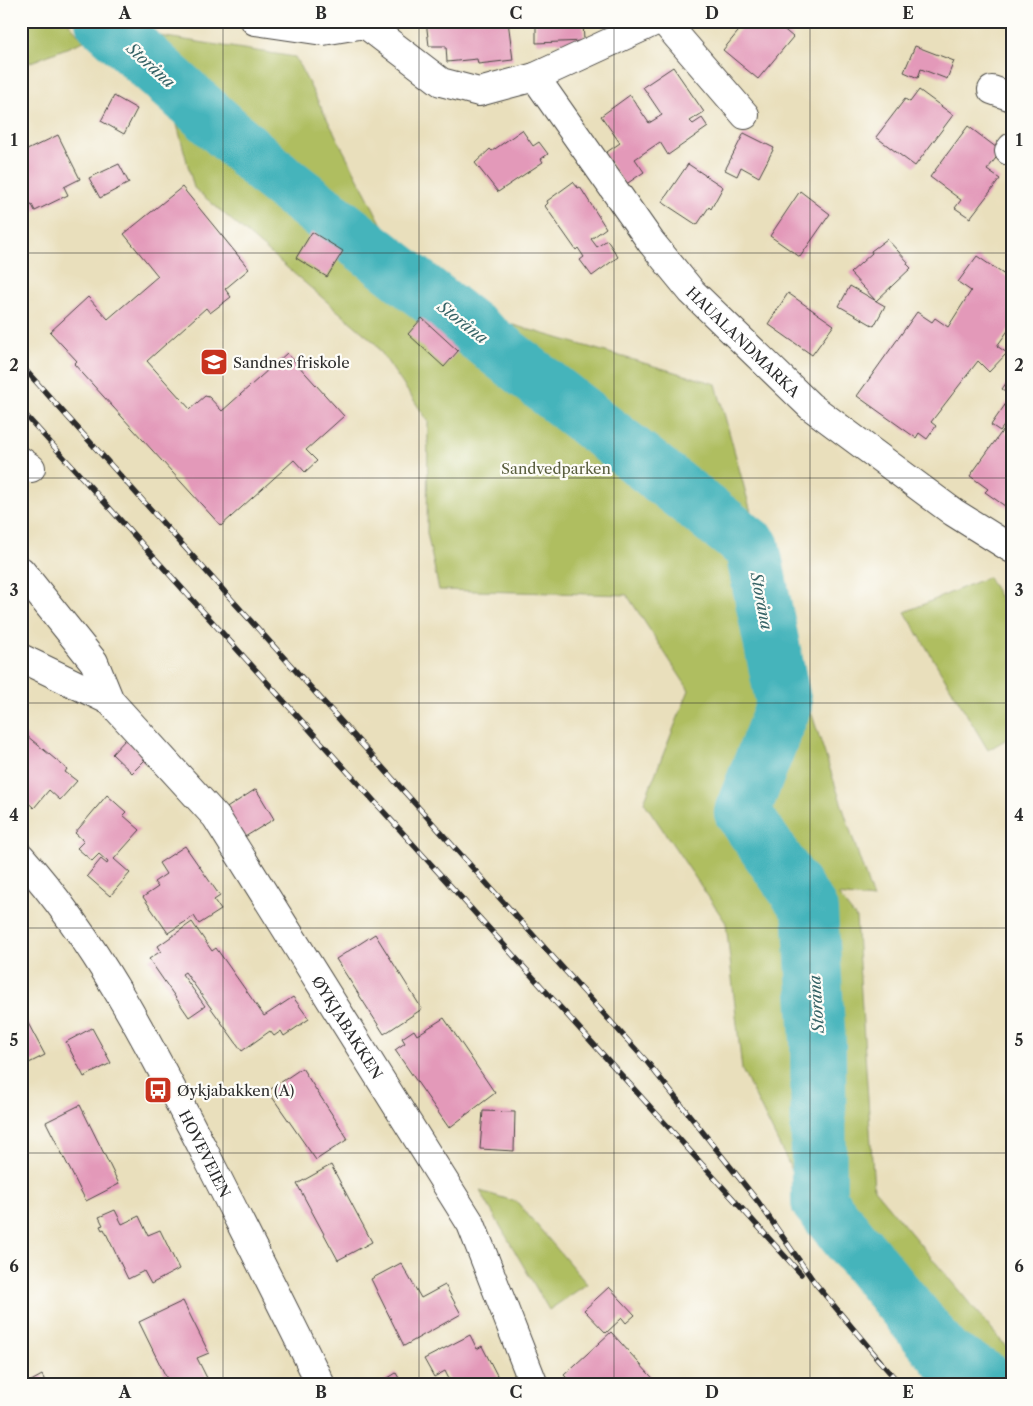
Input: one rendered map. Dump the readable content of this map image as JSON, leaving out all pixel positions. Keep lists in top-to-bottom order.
{
  "streets": {
    "street": ["HAUALANDMARKA", "ØYKJABAKKEN", "HOVEVEIEN"]
  },
  "water": ["Storåna"],
  "parks": ["Sandvedparken"],
  "places": {
    "school or university": ["Sandnes friskole"],
    "bus stop": ["Øykjabakken (A)"]
  },
  "grid": {
    "columns": [
      "A",
      "B",
      "C",
      "D",
      "E"
    ],
    "rows": [
      "1",
      "2",
      "3",
      "4",
      "5",
      "6"
    ]
  }
}
